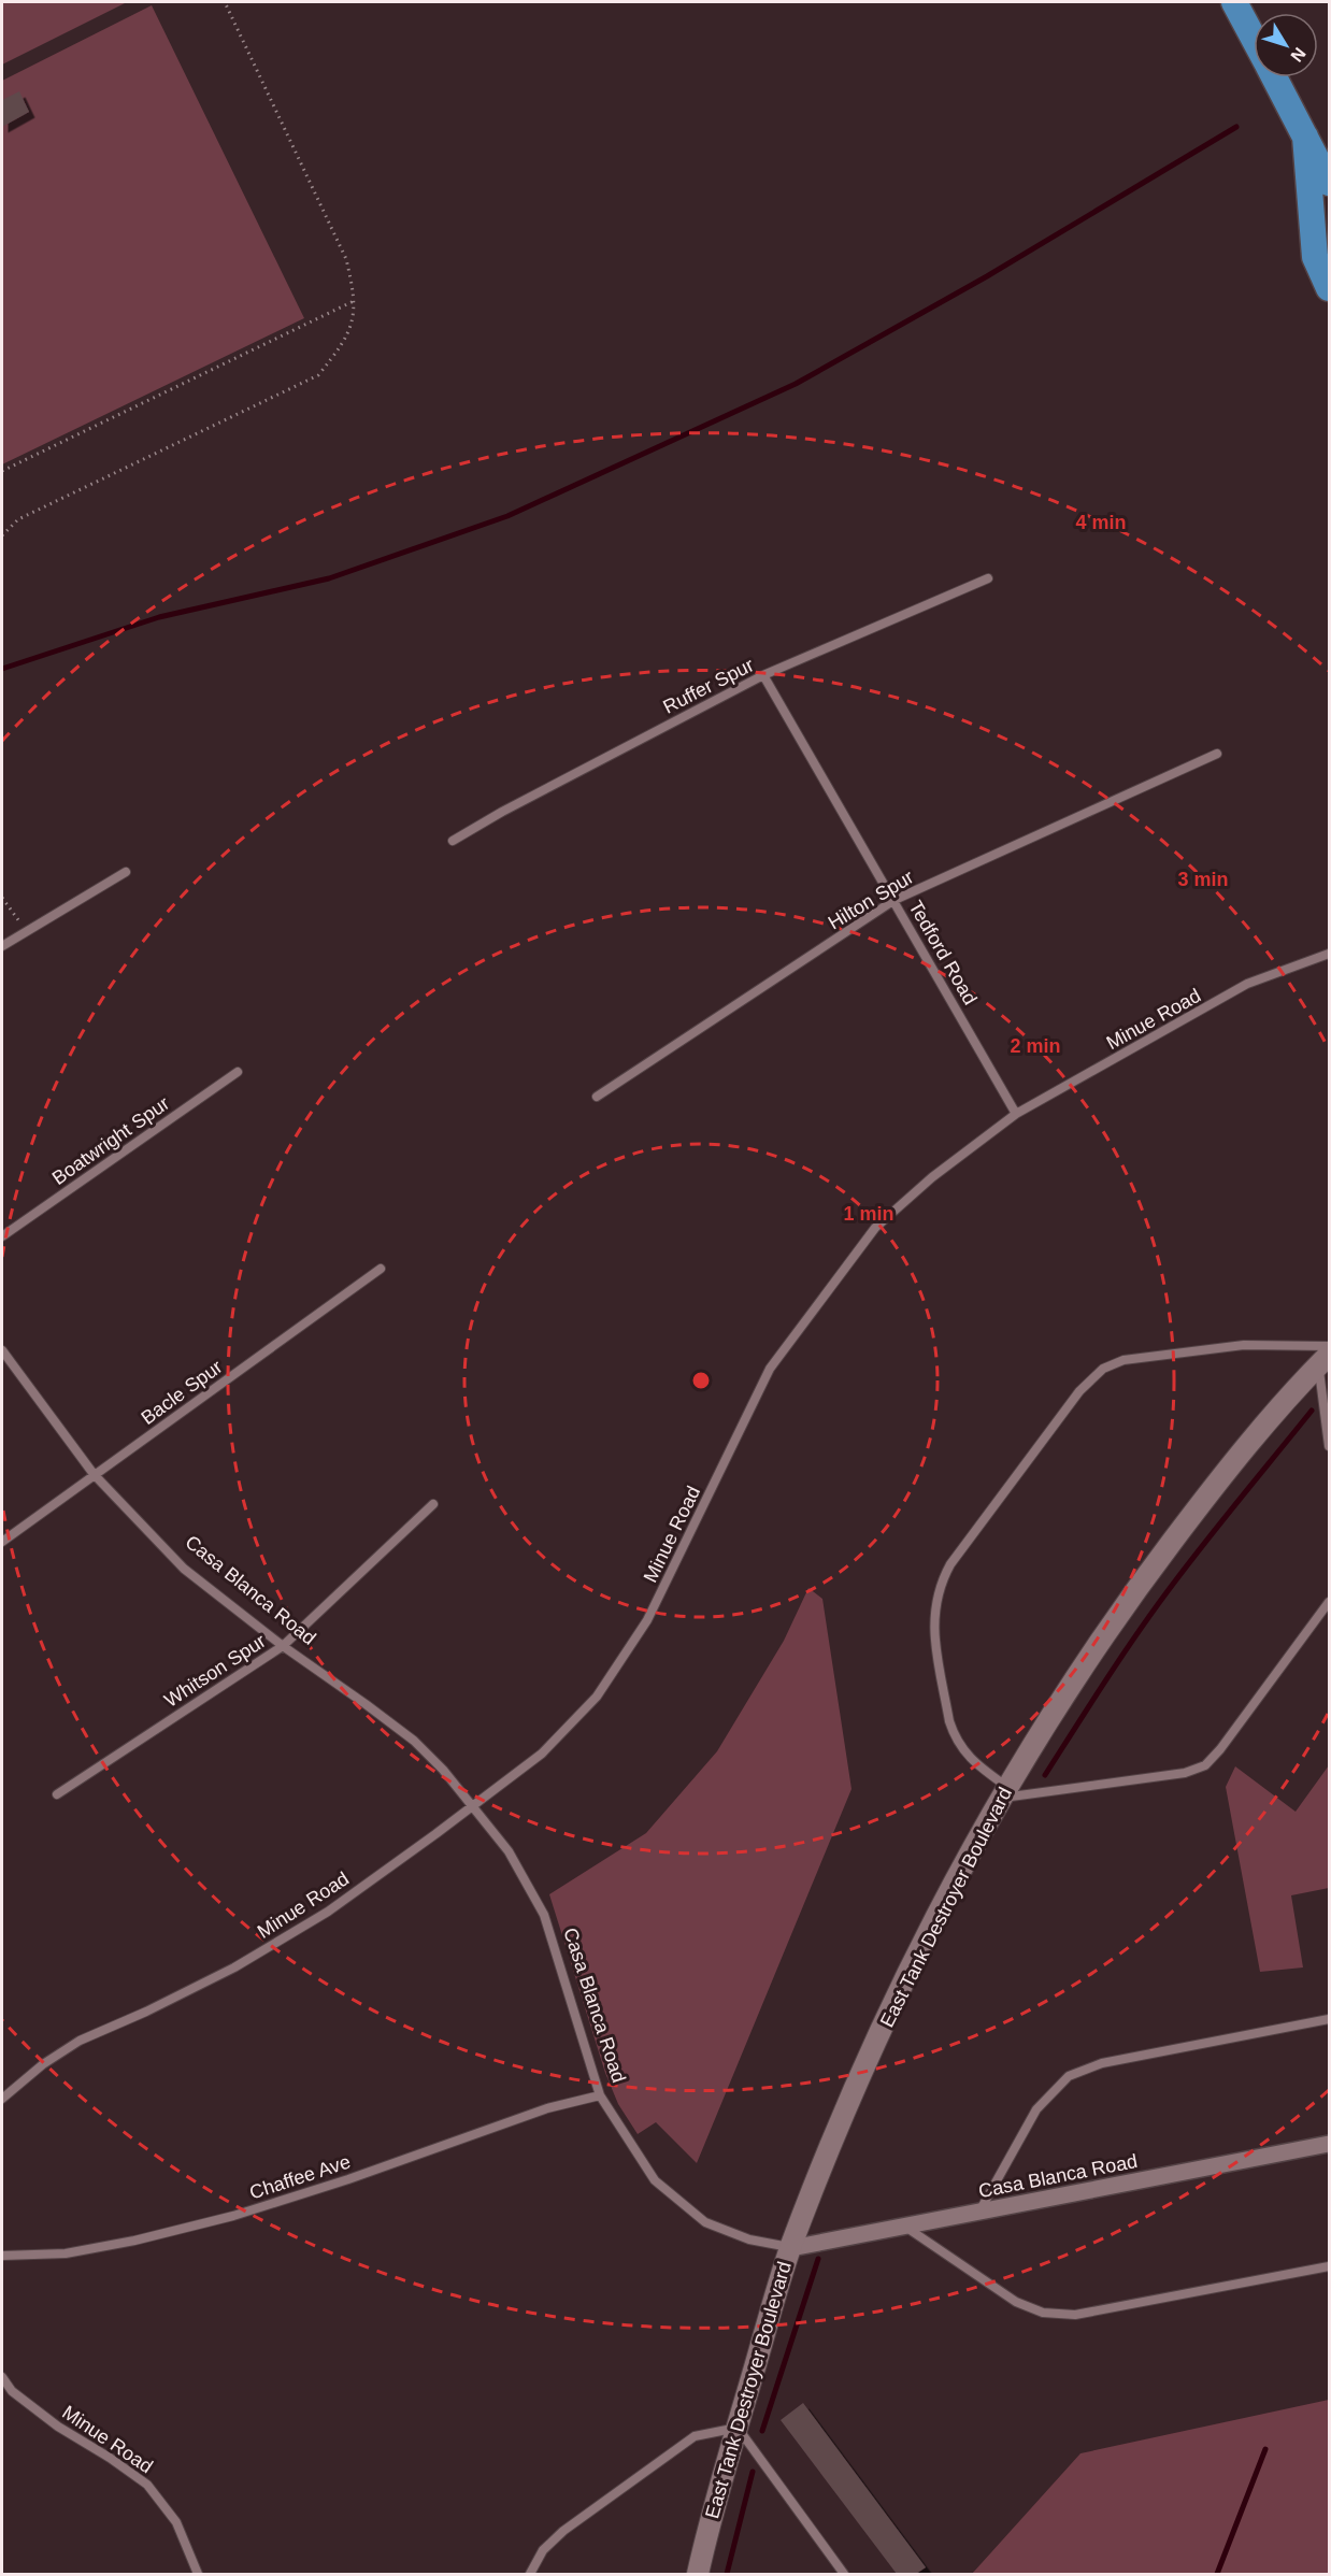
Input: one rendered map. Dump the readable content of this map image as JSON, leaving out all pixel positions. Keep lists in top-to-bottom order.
{
  "streets": {
    "street": ["Casa Blanca Road", "East Tank Destroyer Boulevard"],
    "lane": [
      "Ruffer Spur",
      "Hilton Spur",
      "Tedford Road",
      "Minue Road",
      "Boatwright Spur",
      "Bacle Spur",
      "Whitson Spur",
      "Chaffee Ave"
    ]
  },
  "crossings": [
    ["Ruffer Spur", "Tedford Road"],
    ["Hilton Spur", "Tedford Road"],
    ["Tedford Road", "Minue Road"],
    ["Minue Road", "Casa Blanca Road"],
    ["Bacle Spur", "Casa Blanca Road"],
    ["Casa Blanca Road", "Whitson Spur"],
    ["Casa Blanca Road", "East Tank Destroyer Boulevard"],
    ["Casa Blanca Road", "Chaffee Ave"]
  ],
  "north": "bottom right",
  "rings": [
    "4 min",
    "3 min",
    "2 min",
    "1 min"
  ]
}
